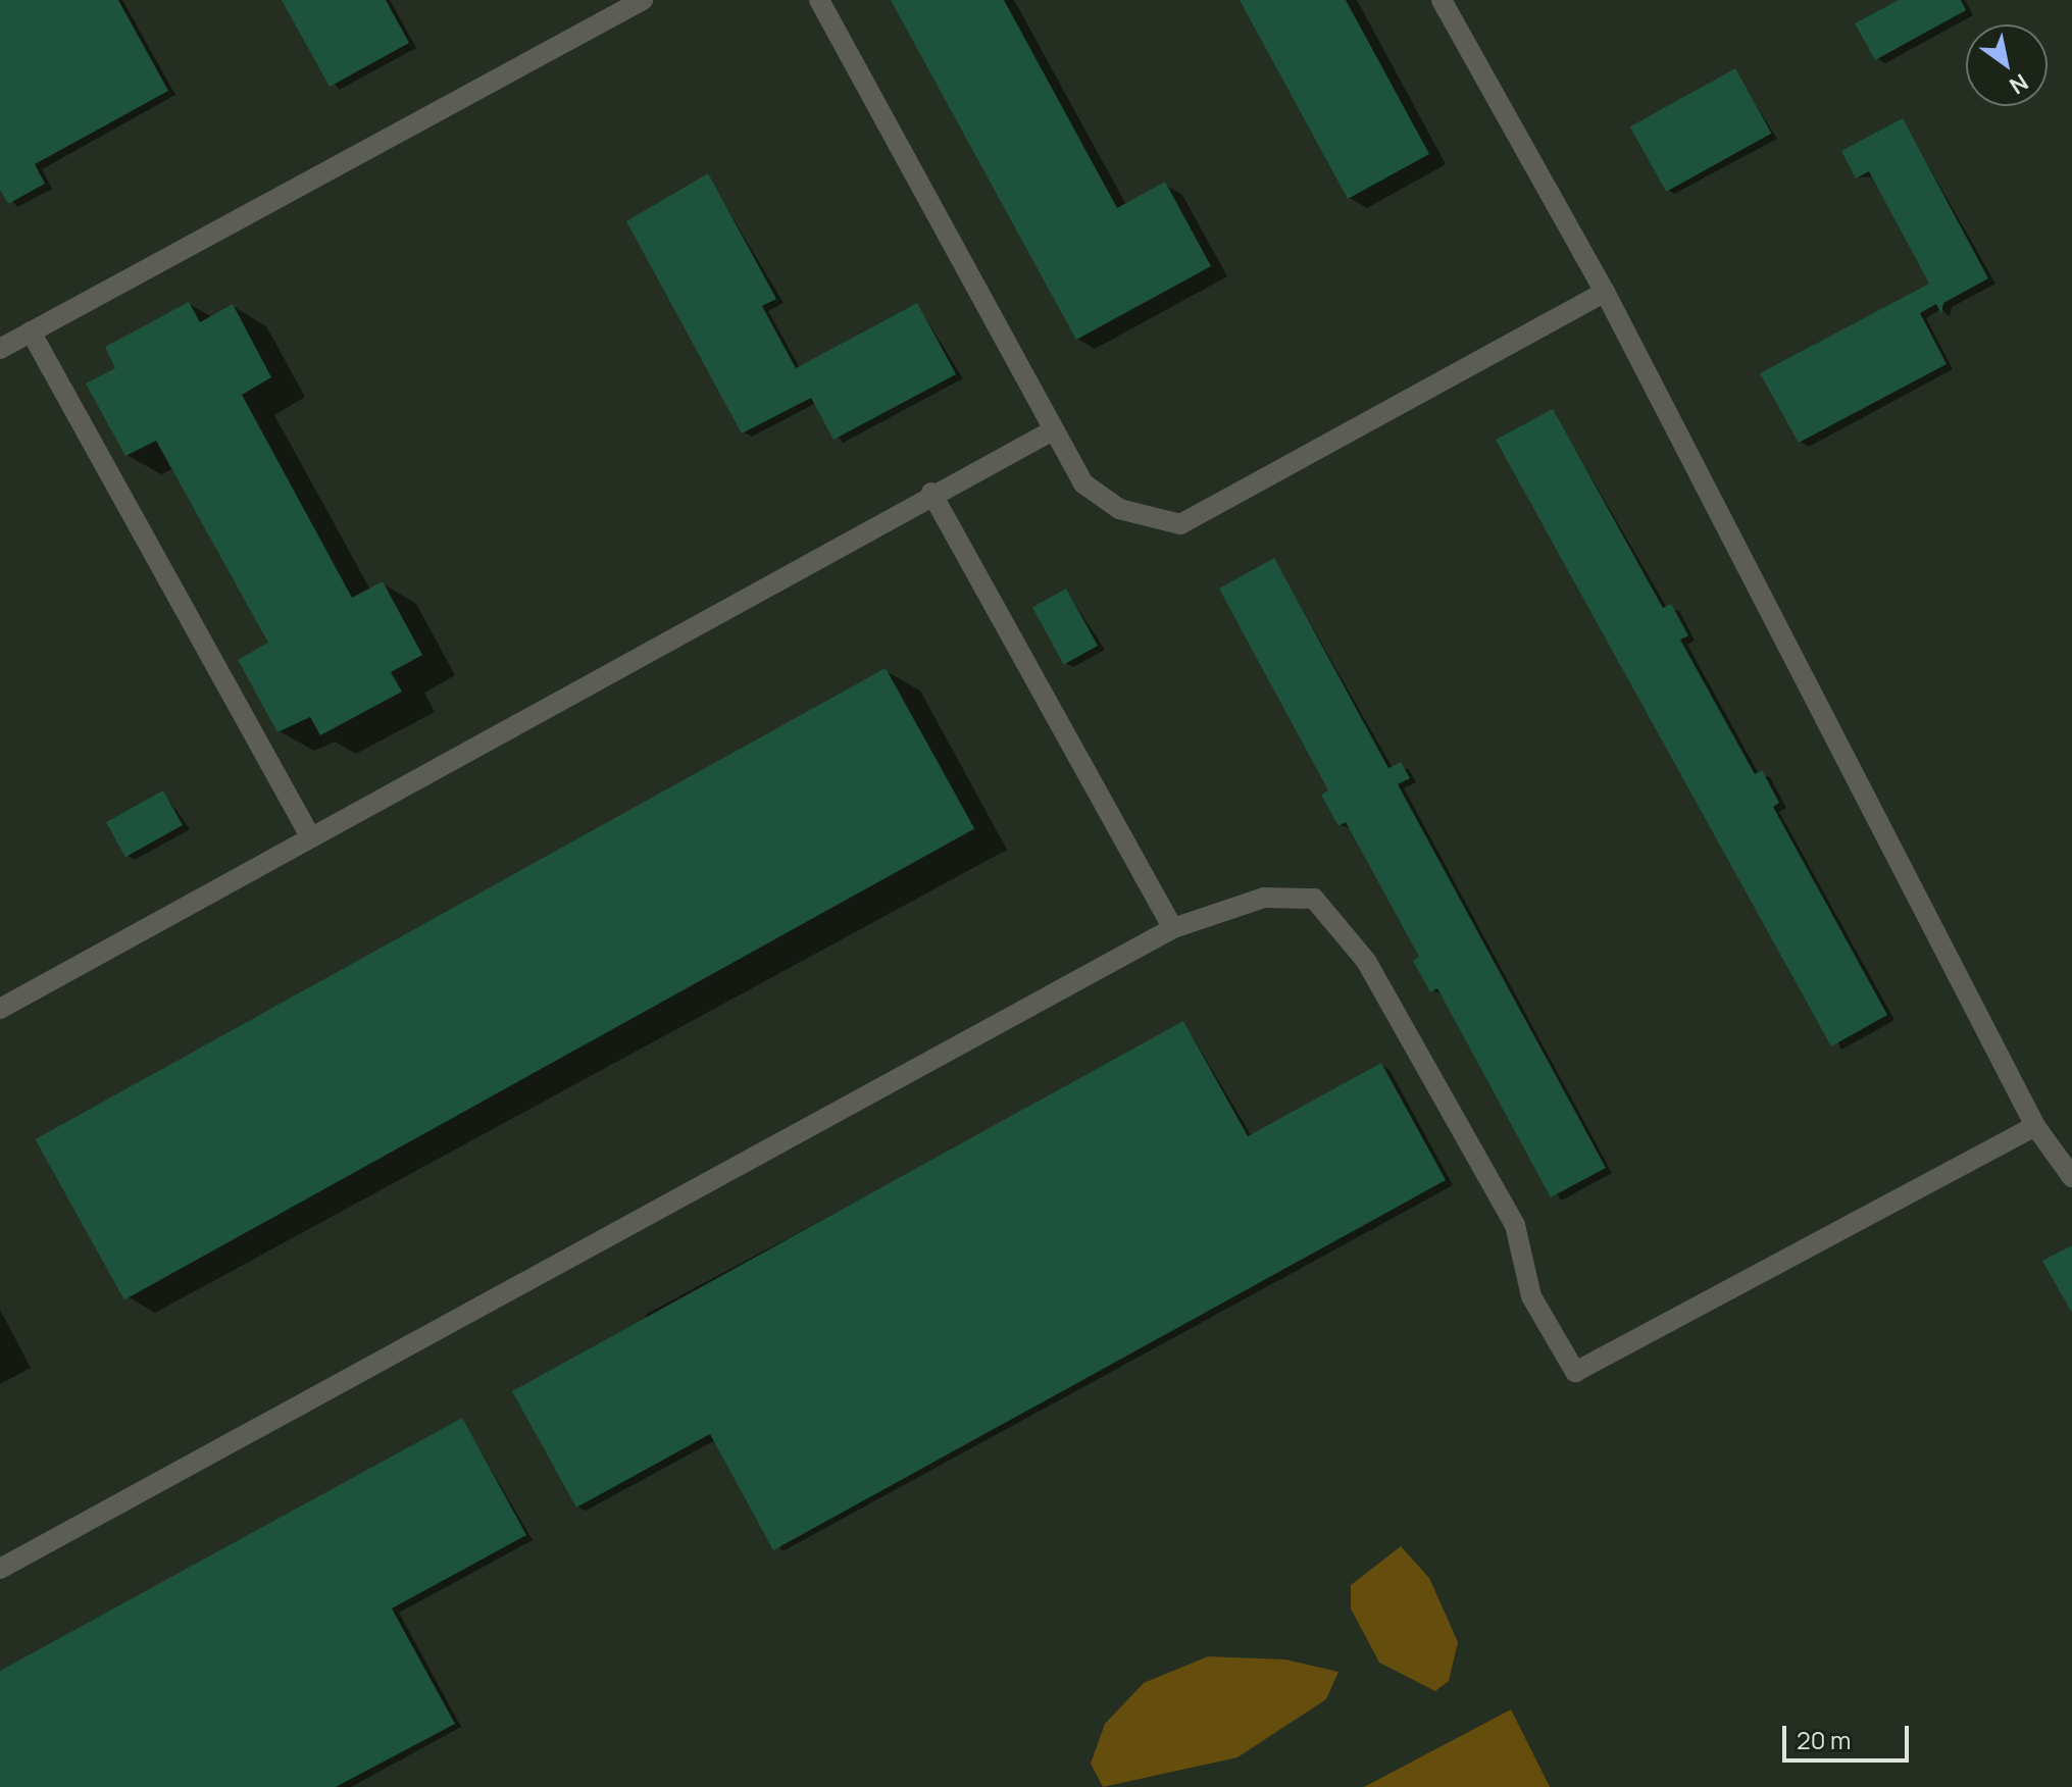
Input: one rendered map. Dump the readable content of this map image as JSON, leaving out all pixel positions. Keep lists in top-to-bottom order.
{
  "scale_bar": "20 m",
  "north": "bottom right"
}
